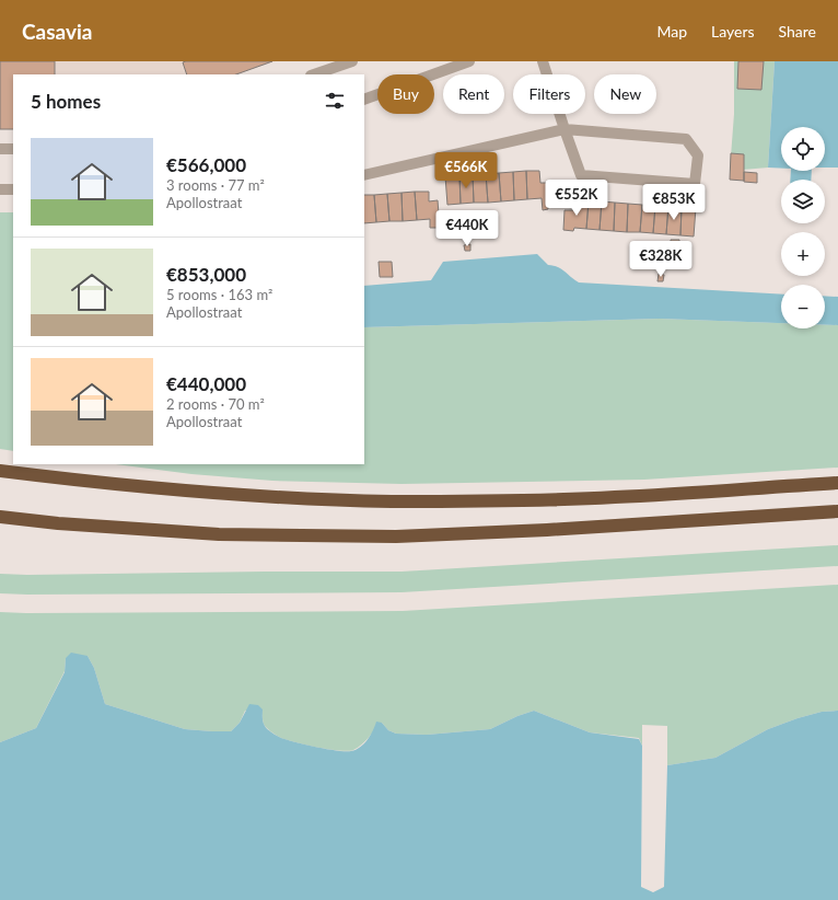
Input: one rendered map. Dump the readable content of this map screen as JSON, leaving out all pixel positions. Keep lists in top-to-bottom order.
{
  "page": {
    "header": "Casavia",
    "nav": ["Map", "Layers", "Share"],
    "chip": [
      "Buy",
      "Rent",
      "Filters",
      "New"
    ],
    "heading": "5 homes",
    "map_buttons": ["+", "−"],
    "list": [
      {
        "name": "€566,000",
        "note": "3 rooms · 77 m² · Apollostraat"
      },
      {
        "name": "€853,000",
        "note": "5 rooms · 163 m² · Apollostraat"
      },
      {
        "name": "€440,000",
        "note": "2 rooms · 70 m² · Apollostraat"
      }
    ],
    "price": [
      "€566K",
      "€552K",
      "€853K",
      "€440K",
      "€328K"
    ]
  }
}
